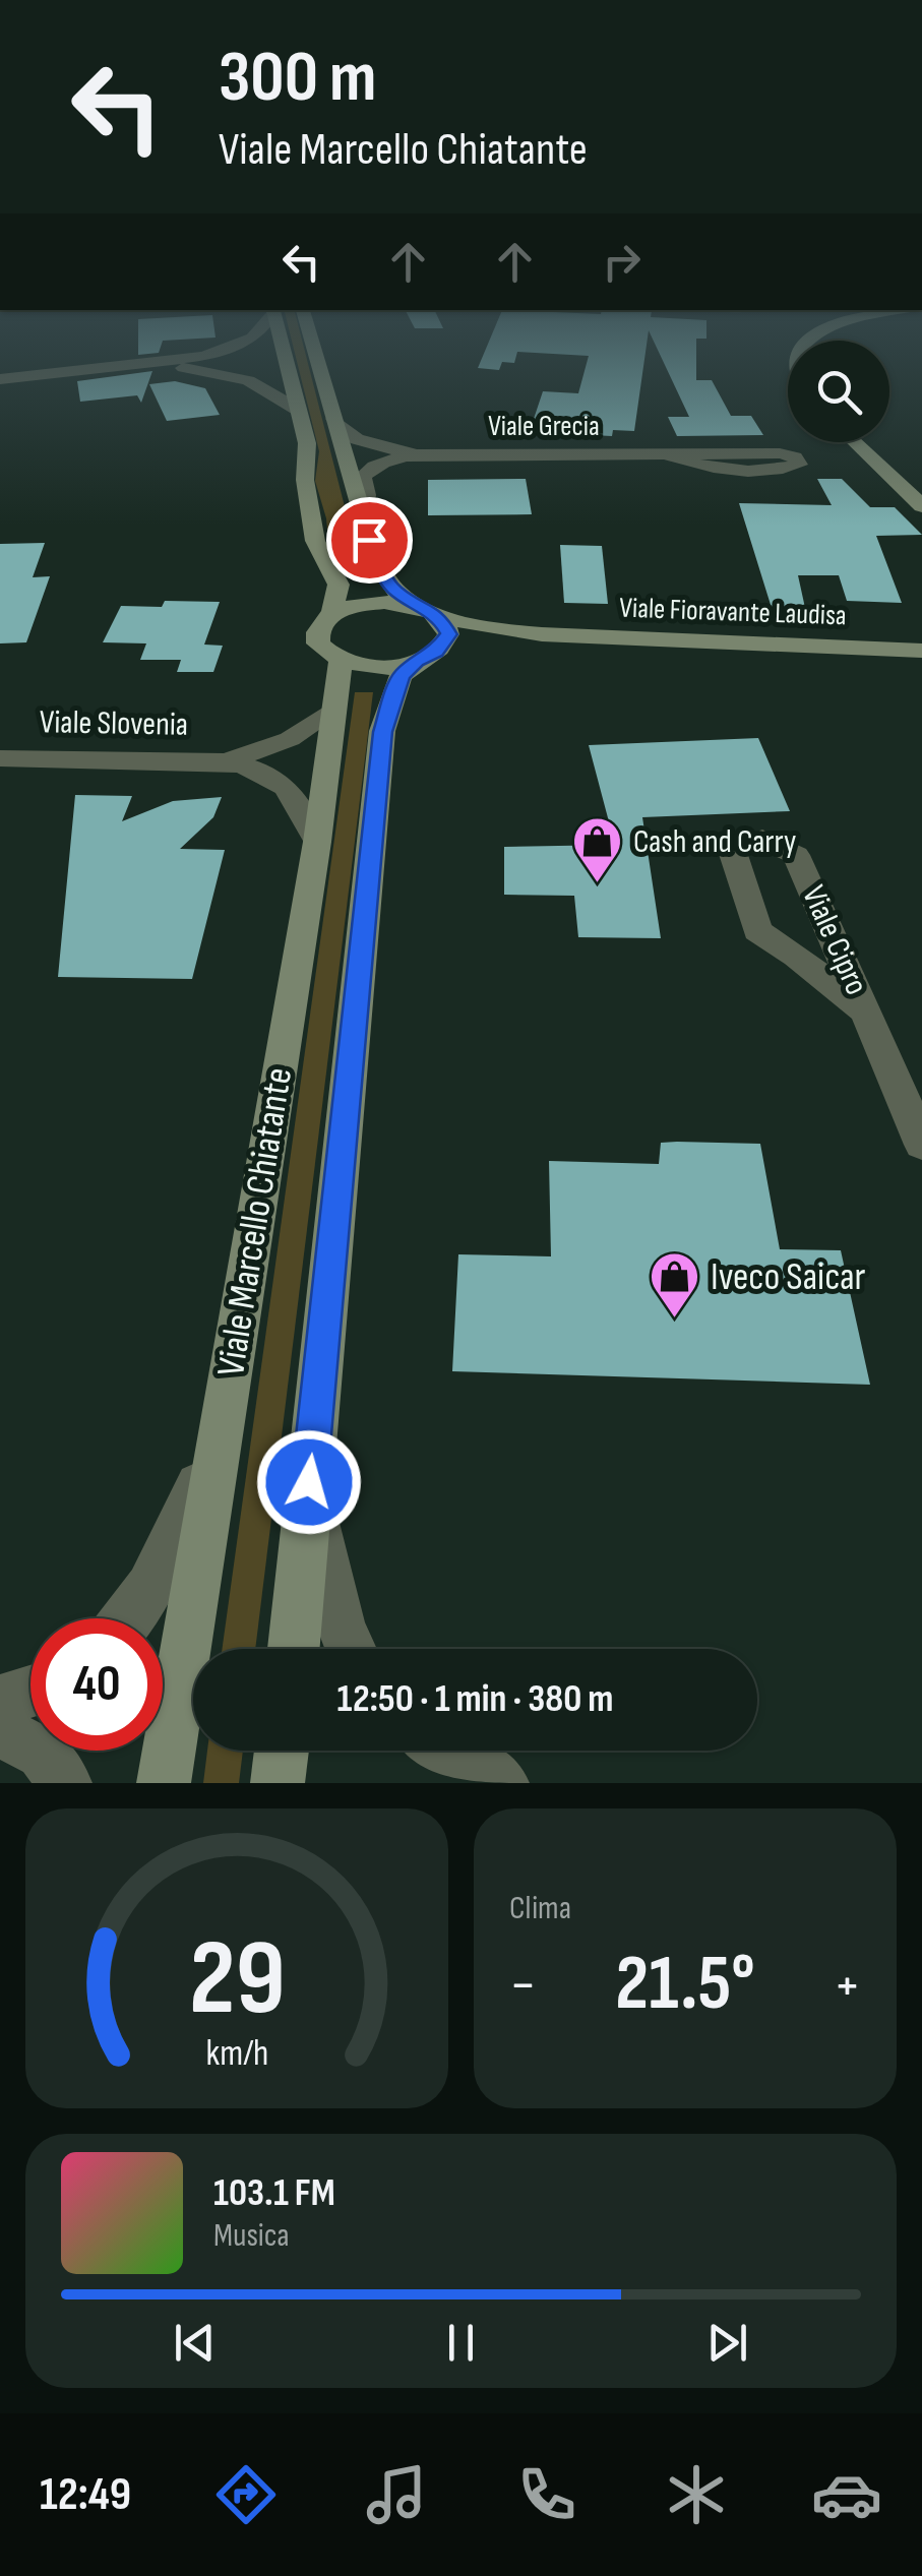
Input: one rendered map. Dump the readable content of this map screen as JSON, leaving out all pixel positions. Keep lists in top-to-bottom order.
{
  "streets": {
    "street": [
      "Viale Grecia",
      "Viale Fioravante Laudisa",
      "Viale Slovenia",
      "Viale Cipro",
      "Viale Marcello Chiatante"
    ]
  },
  "crossings": [
    ["Viale Fioravante Laudisa", "Viale Marcello Chiatante"],
    ["Viale Slovenia", "Viale Marcello Chiatante"]
  ],
  "places": {
    "shop": ["Cash and Carry", "Iveco Saicar"]
  },
  "page": {
    "turn": ["300 m", "Viale Marcello Chiatante"],
    "limit": "40",
    "trip": "12:50 · 1 min · 380 m",
    "tile": "Clima",
    "heat": ["−", "21.5°", "+"],
    "song": ["103.1 FM", "Musica"],
    "tabs": "12:49",
    "gauge": ["29", "km/h"]
  }
}
